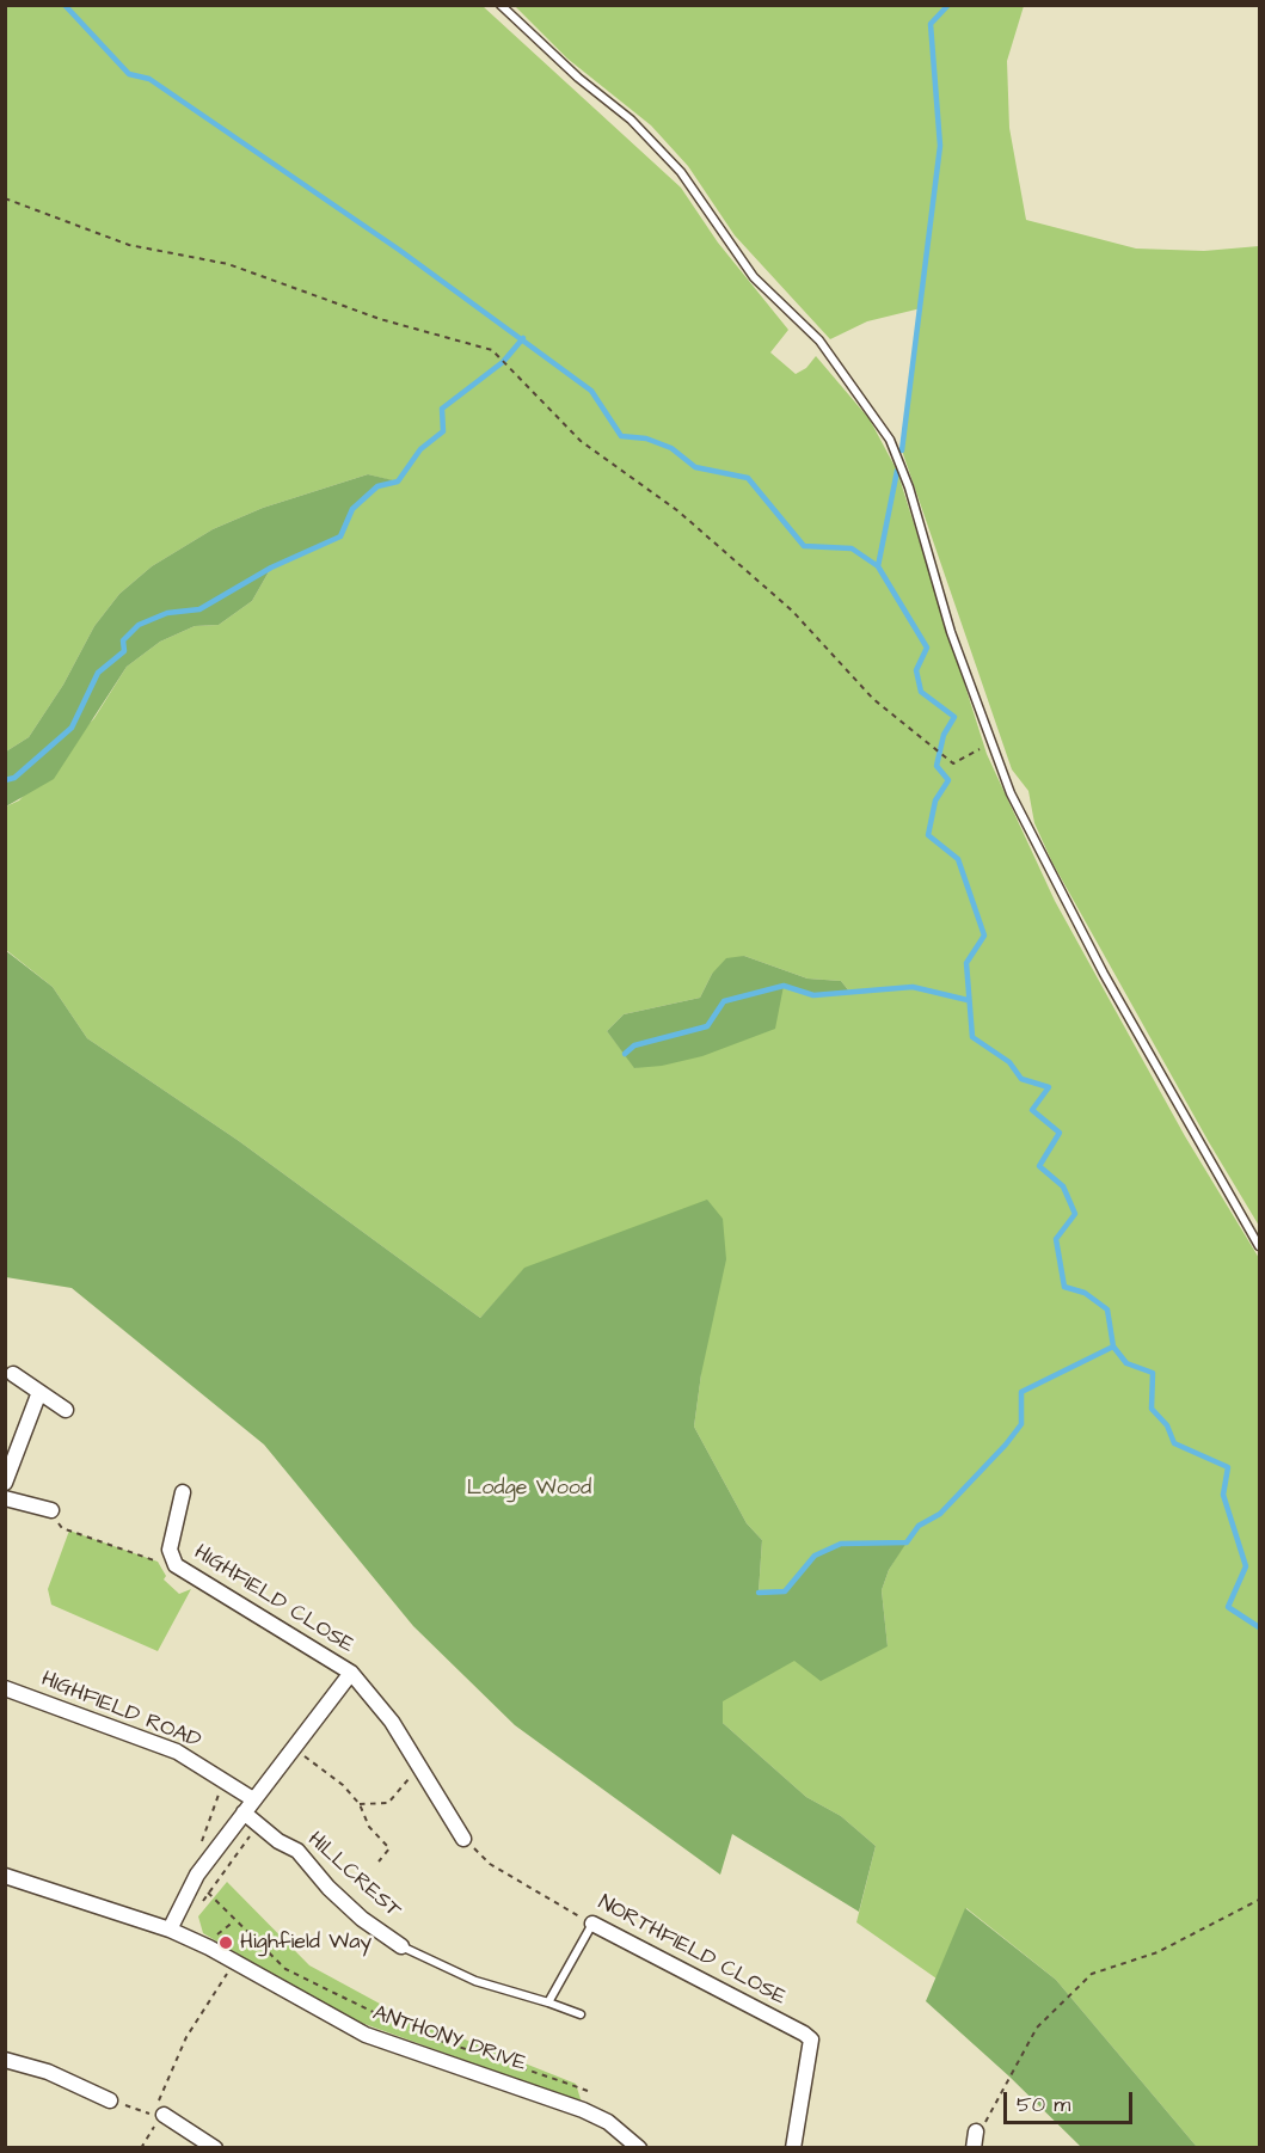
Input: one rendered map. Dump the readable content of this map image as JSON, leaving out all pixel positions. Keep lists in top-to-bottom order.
{
  "streets": {
    "street": [
      "HIGHFIELD CLOSE",
      "HIGHFIELD ROAD",
      "HILLCREST",
      "NORTHFIELD CLOSE",
      "ANTHONY DRIVE"
    ]
  },
  "crossings": [
    ["HIGHFIELD CLOSE", "NORTHFIELD CLOSE"]
  ],
  "parks": ["Lodge Wood"],
  "places": ["Highfield Way"],
  "scale_bar": "50 m"
}
